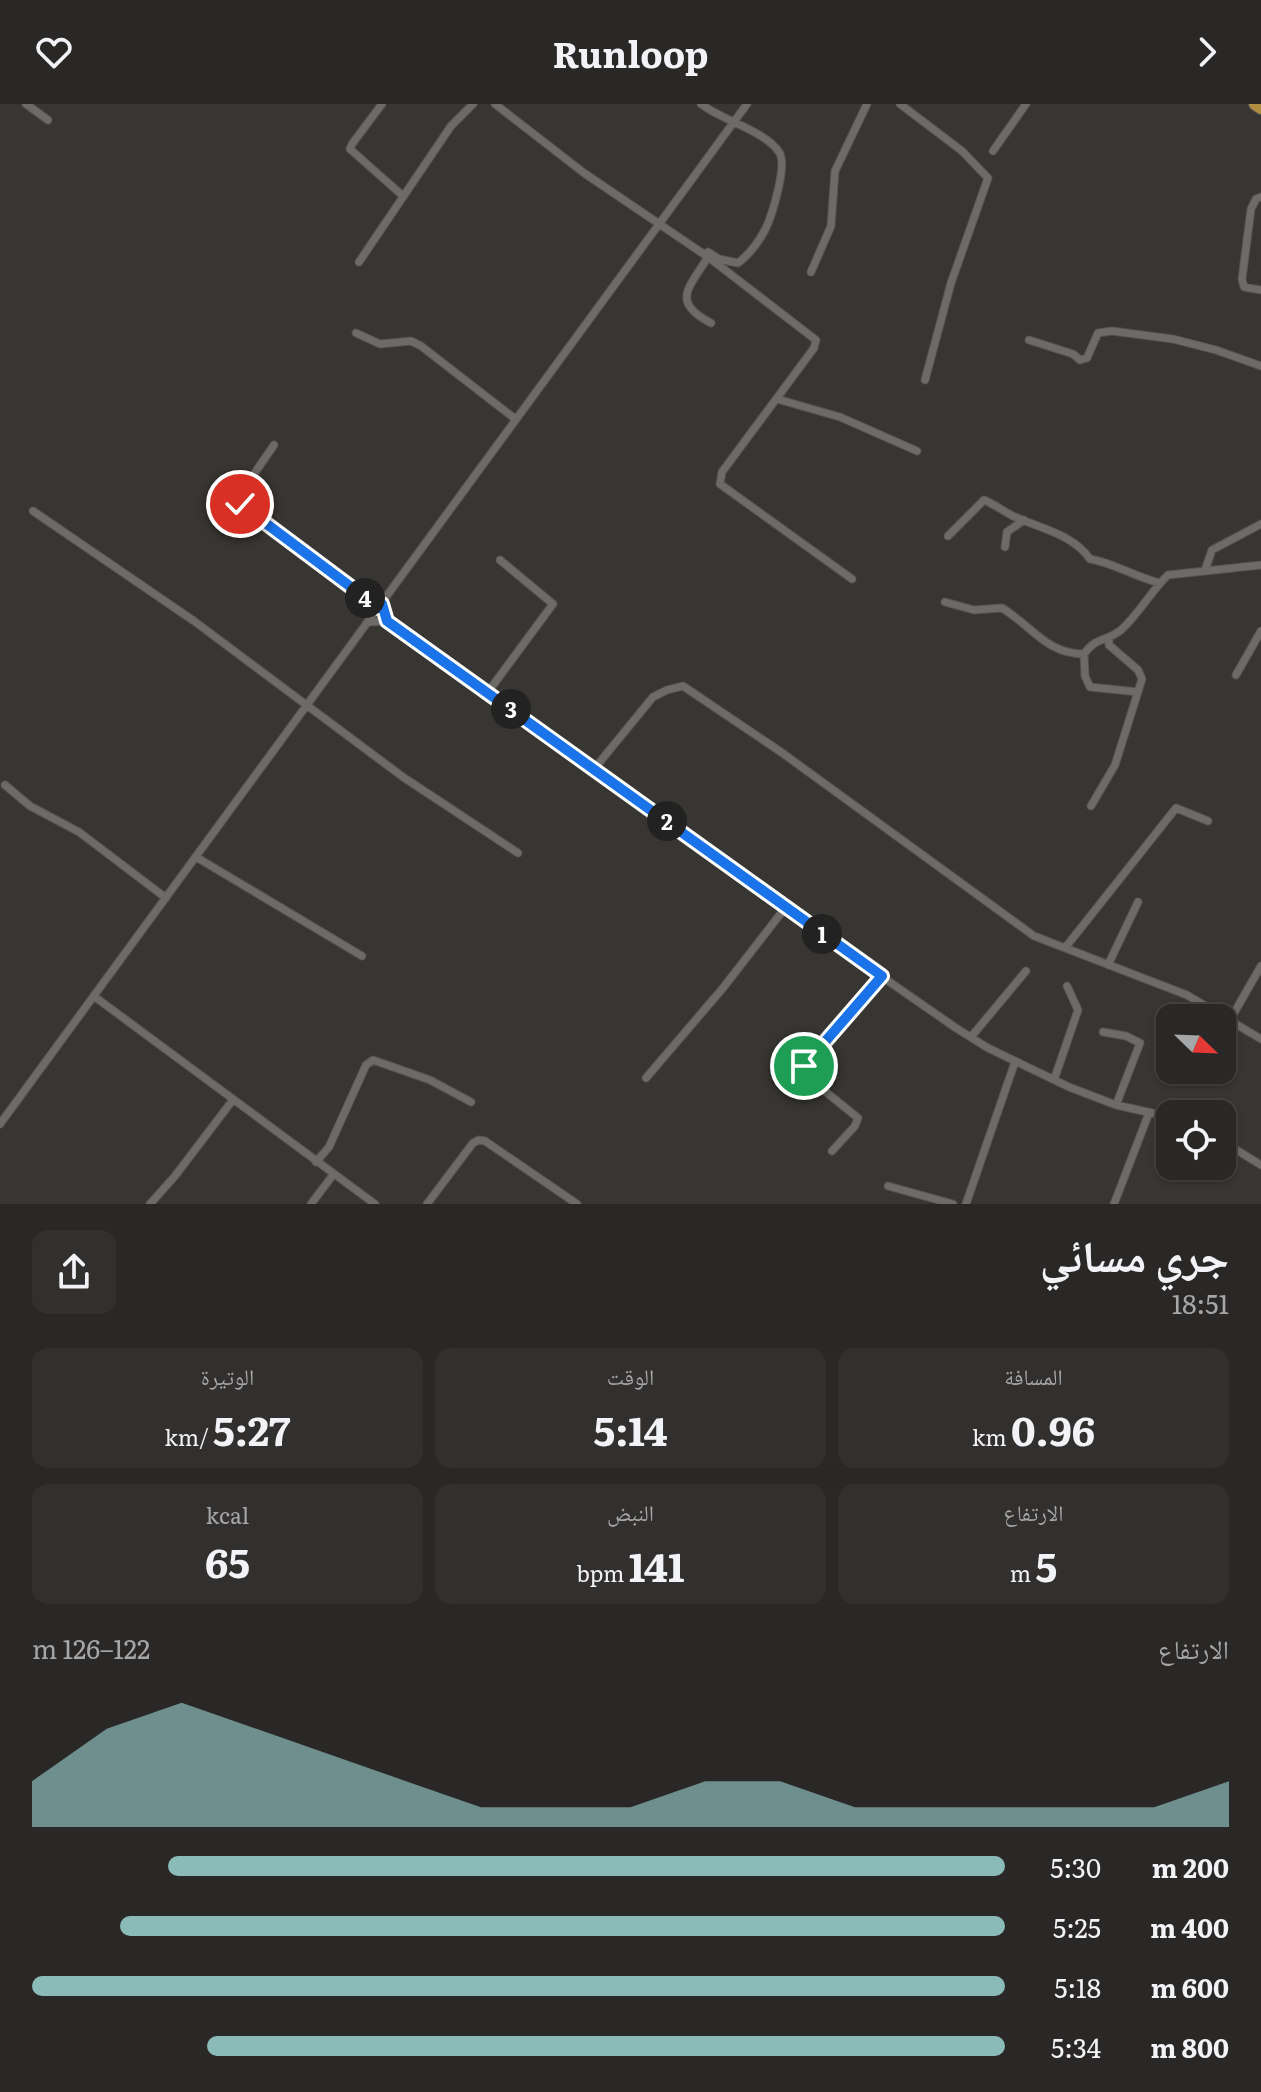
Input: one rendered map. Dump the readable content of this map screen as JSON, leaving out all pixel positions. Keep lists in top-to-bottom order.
{
  "north": "bottom right",
  "page": {
    "header": "Runloop",
    "pins": [
      "4",
      "3",
      "2",
      "1"
    ],
    "heading": ["جري مسائي", "18:51"],
    "stats": [
      ["المسافة", "0.96 km"],
      ["الوقت", "5:14"],
      ["الوتيرة", "5:27 /km"],
      ["الارتفاع", "5 m"],
      ["النبض", "141 bpm"],
      ["kcal", "65"]
    ],
    "chart": ["الارتفاع", "122–126 m"],
    "list": [
      {
        "name": "200 m",
        "note": "5:30"
      },
      {
        "name": "400 m",
        "note": "5:25"
      },
      {
        "name": "600 m",
        "note": "5:18"
      },
      {
        "name": "800 m",
        "note": "5:34"
      }
    ]
  }
}
